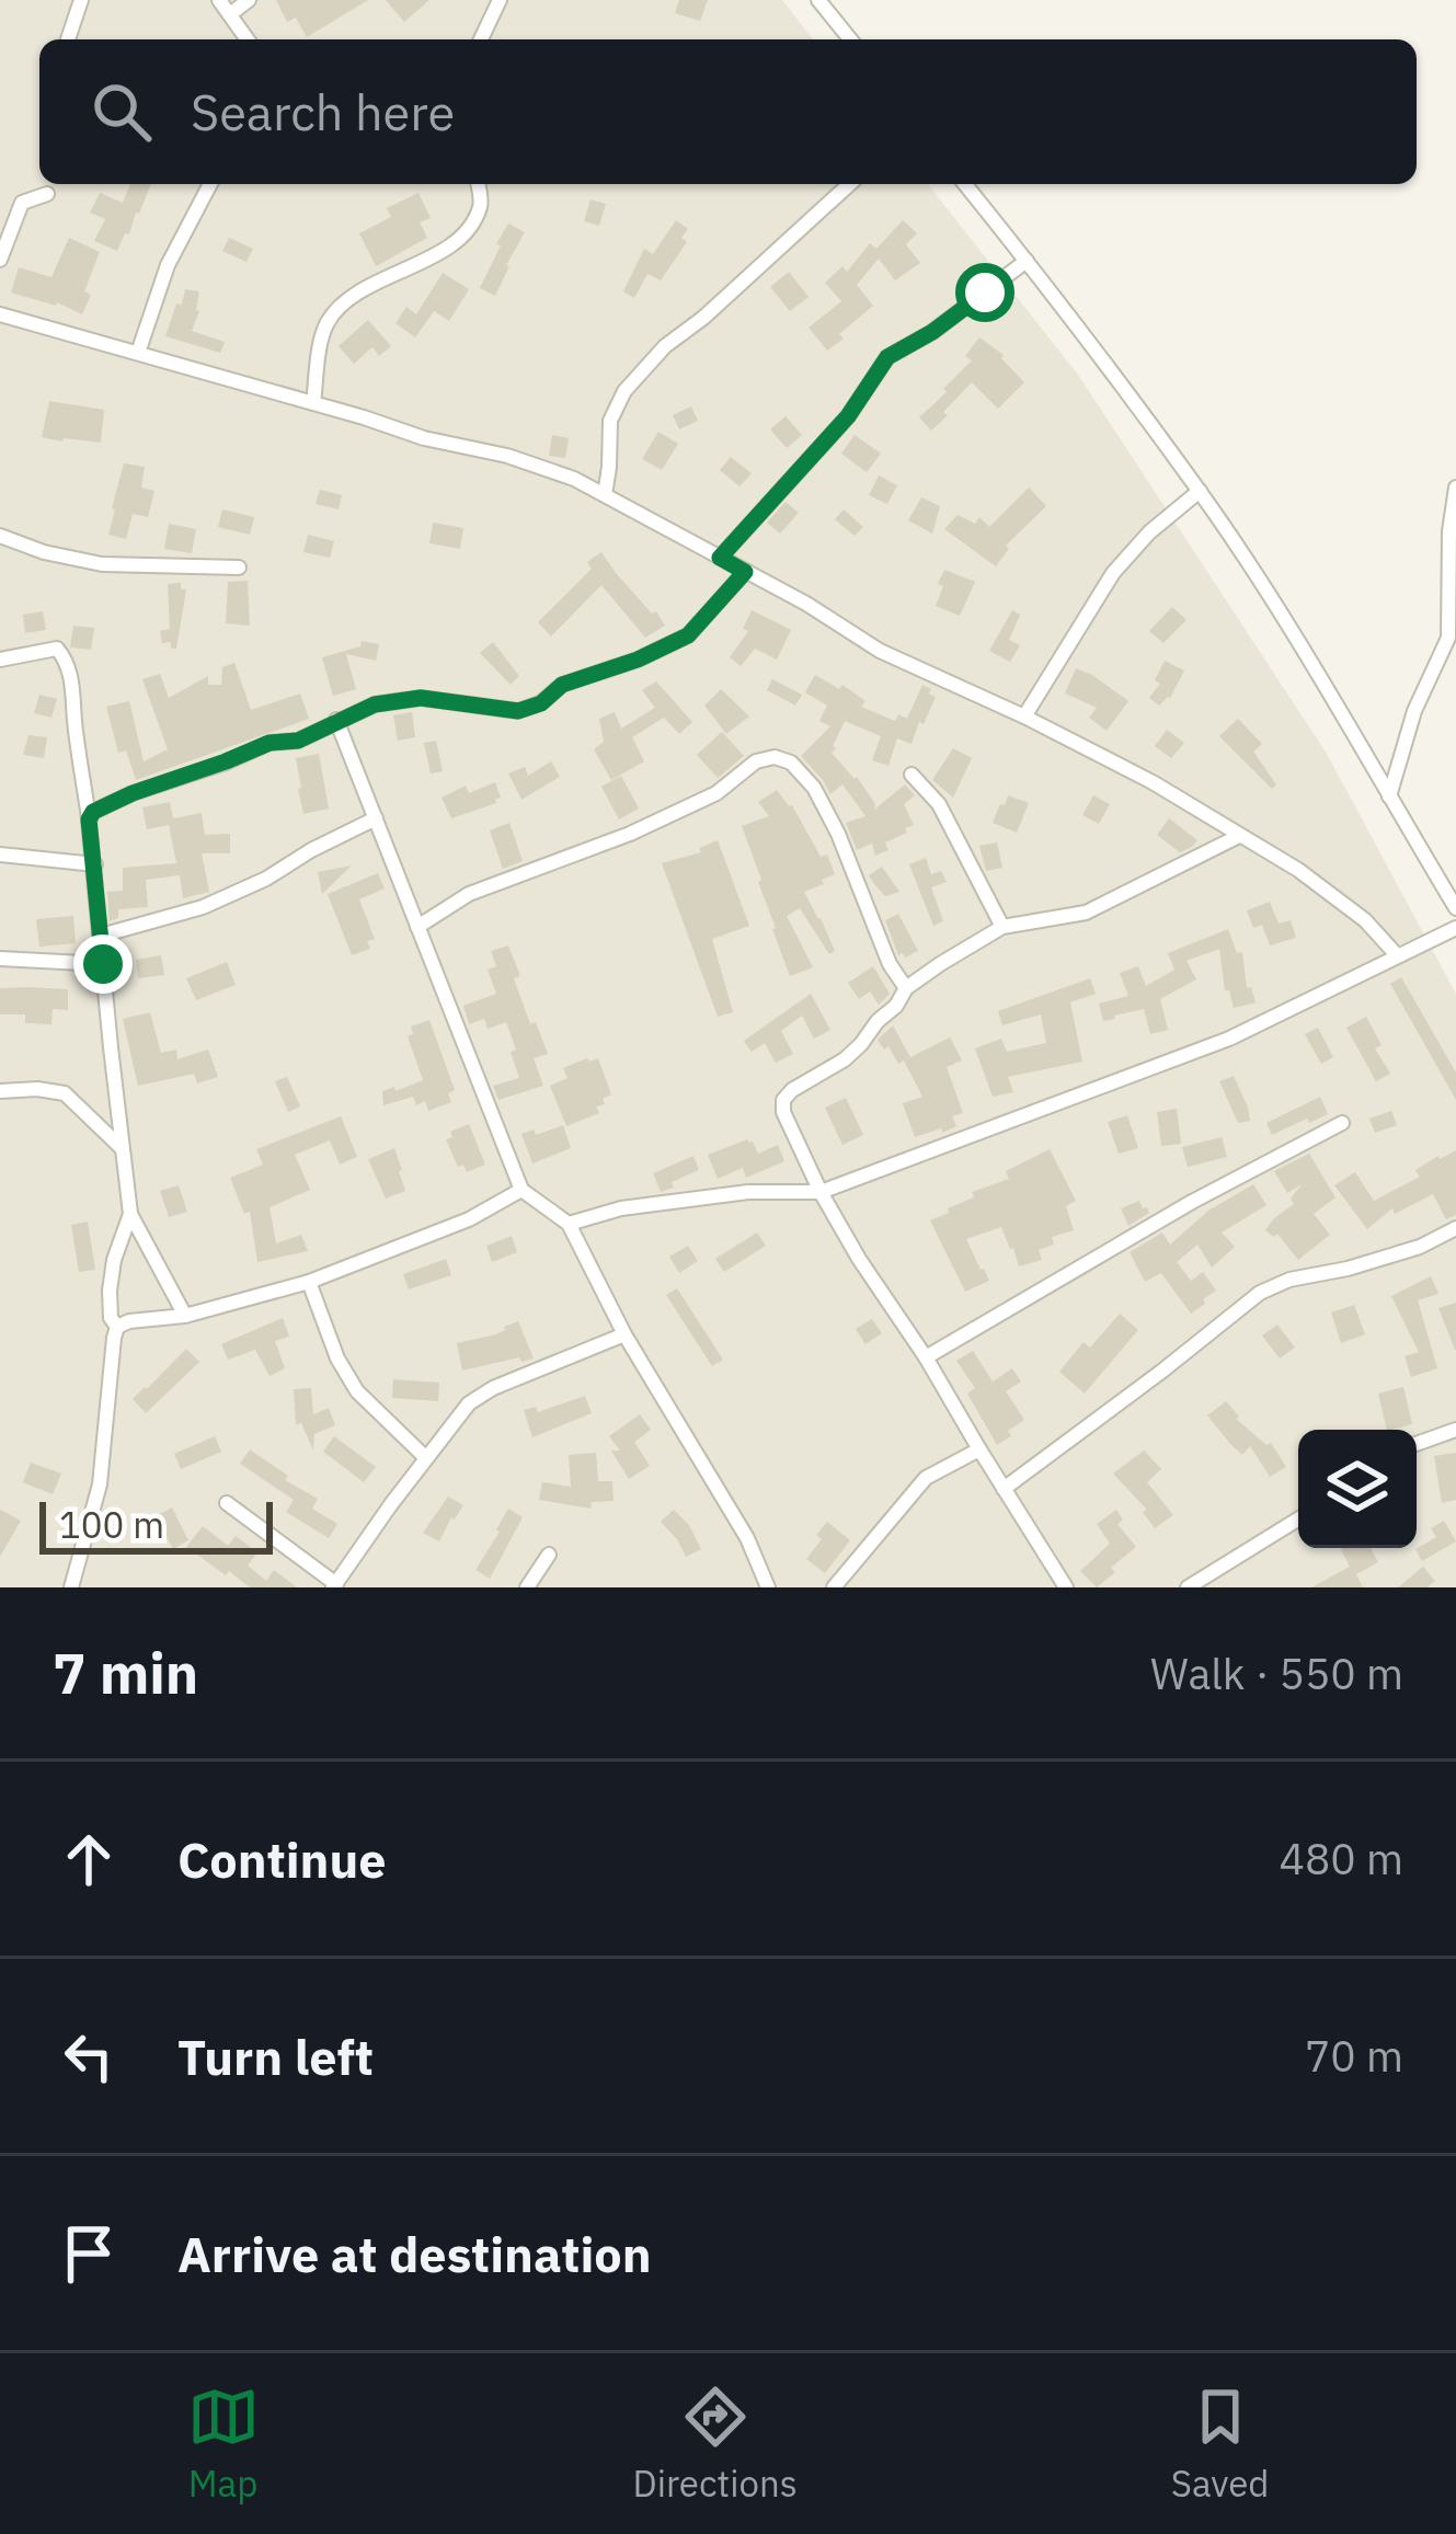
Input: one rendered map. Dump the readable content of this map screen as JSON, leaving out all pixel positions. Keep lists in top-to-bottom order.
{
  "scale_bar": "100 m",
  "page": {
    "search": "Search here",
    "scale": "100 m",
    "heading": ["7 min", "Walk · 550 m"],
    "list": [
      ["Continue", "480 m"],
      ["Turn left", "70 m"],
      "Arrive at destination"
    ],
    "nav": ["Map", "Directions", "Saved"]
  }
}
